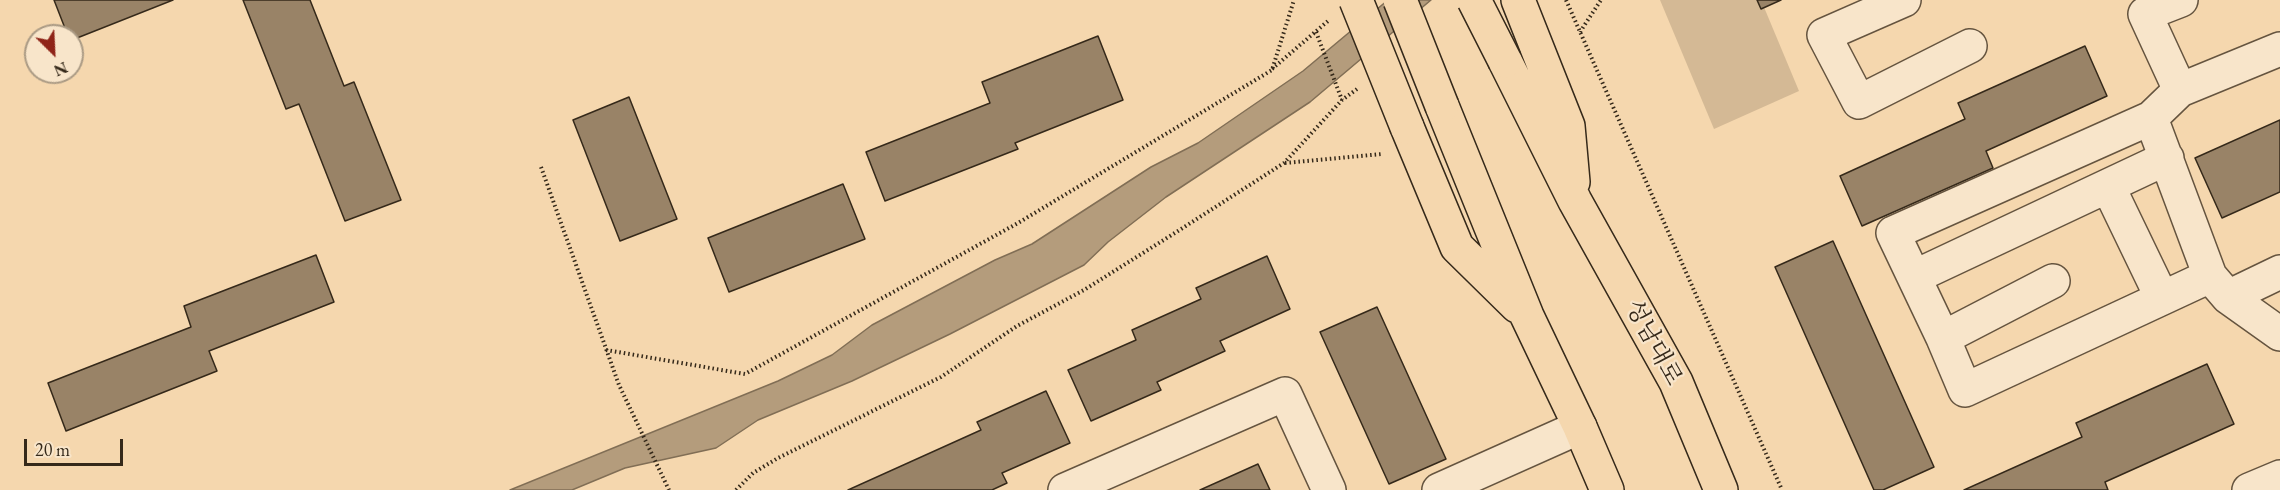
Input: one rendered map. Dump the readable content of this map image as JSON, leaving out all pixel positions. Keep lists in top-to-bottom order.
{
  "streets": {
    "main road": ["성남대로"]
  },
  "scale_bar": "20 m",
  "north": "bottom right"
}
